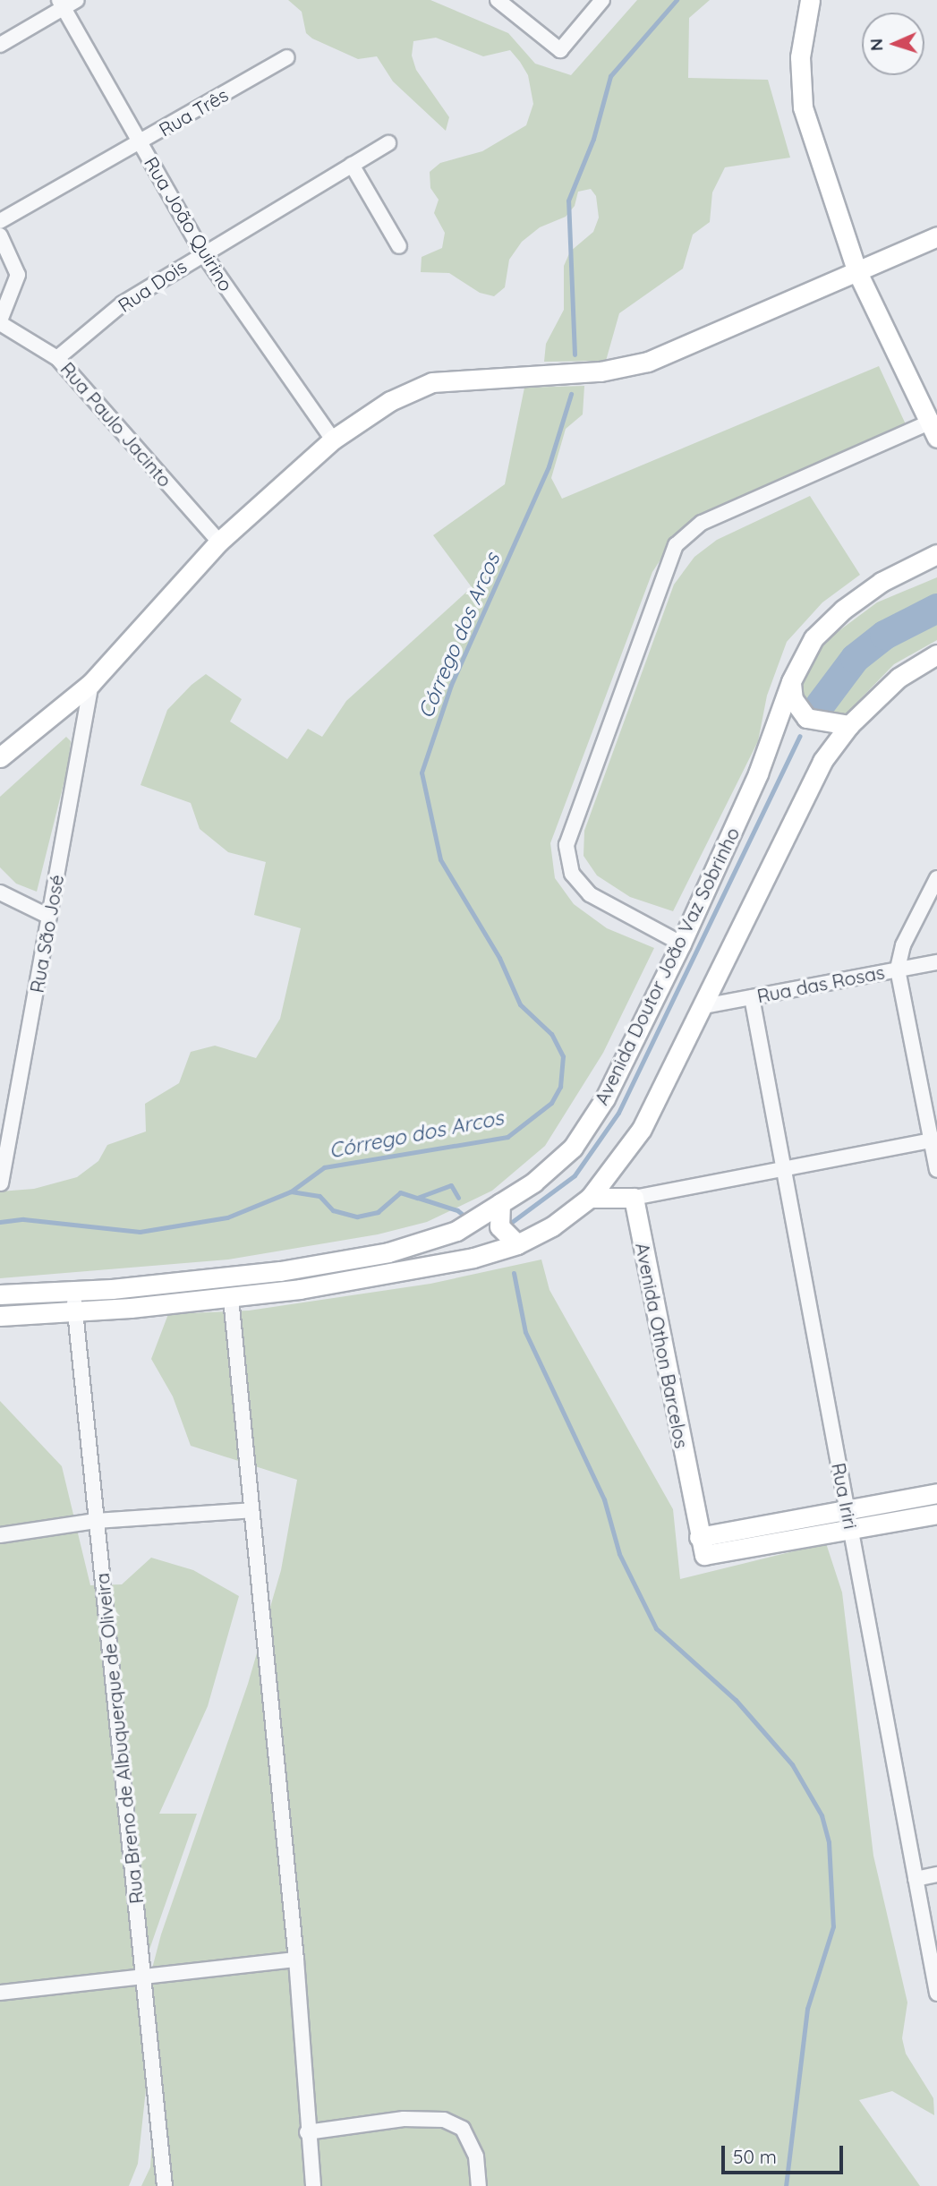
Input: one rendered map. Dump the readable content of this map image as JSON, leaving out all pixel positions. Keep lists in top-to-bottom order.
{
  "streets": {
    "street": [
      "Rua Três",
      "Rua João Quirino",
      "Rua Dois",
      "Rua Paulo Jacinto",
      "Rua São José",
      "Avenida Doutor João Vaz Sobrinho",
      "Rua das Rosas",
      "Avenida Othon Barcelos",
      "Rua Iriri",
      "Rua Breno de Albuquerque de Oliveira"
    ]
  },
  "crossings": [
    ["Rua Três", "Rua João Quirino"],
    ["Rua João Quirino", "Rua Dois"],
    ["Rua Dois", "Rua Paulo Jacinto"],
    ["Avenida Doutor João Vaz Sobrinho", "Rua Breno de Albuquerque de Oliveira"],
    ["Rua das Rosas", "Rua Iriri"]
  ],
  "water": ["Córrego dos Arcos"],
  "scale_bar": "50 m",
  "north": "left"
}
